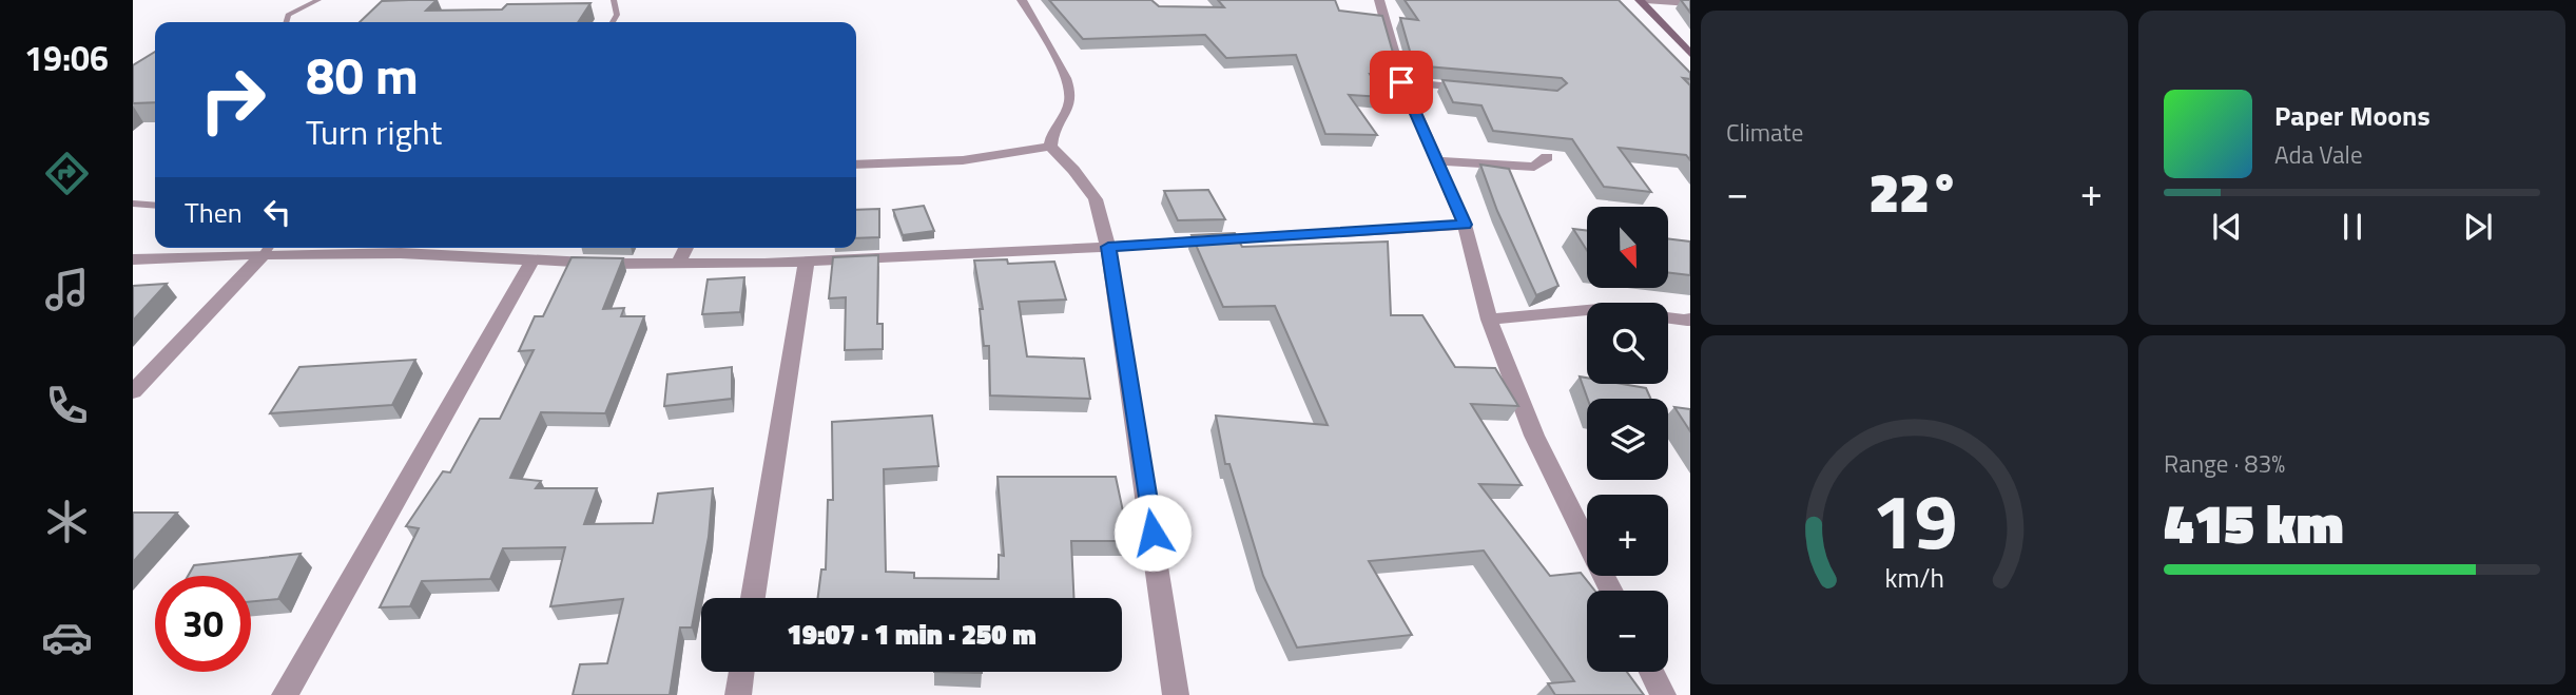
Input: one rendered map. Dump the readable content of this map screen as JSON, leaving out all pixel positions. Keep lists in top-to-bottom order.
{
  "north": "bottom",
  "page": {
    "tabs": "19:06",
    "tile": [
      "Climate",
      ["Range · 83%", "415 km"]
    ],
    "turn": ["80 m", "Turn right"],
    "song": ["Paper Moons", "Ada Vale"],
    "heat": ["−", "22°", "+"],
    "then": "Then",
    "map_buttons": ["+", "−"],
    "limit": "30",
    "trip": "19:07 · 1 min · 250 m",
    "gauge": ["19", "km/h"]
  }
}
